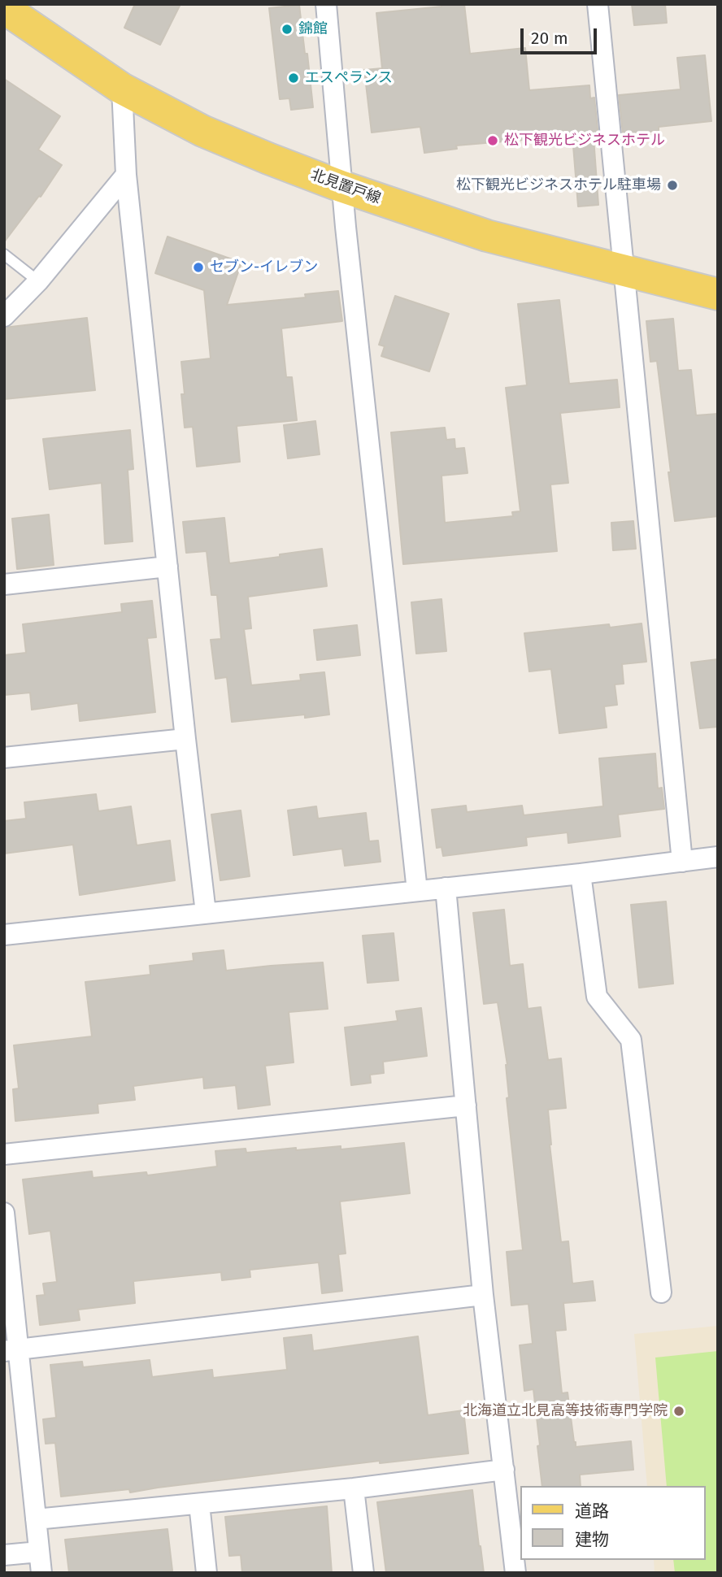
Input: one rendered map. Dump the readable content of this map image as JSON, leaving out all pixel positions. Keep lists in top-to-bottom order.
{
  "streets": {
    "main road": ["北見置戸線"]
  },
  "places": [
    "錦館",
    "エスペランス",
    "松下観光ビジネスホテル",
    "松下観光ビジネスホテル駐車場",
    "セブン-イレブン",
    "北海道立北見高等技術専門学院"
  ],
  "legend": ["道路", "建物"],
  "scale_bar": "20 m"
}
